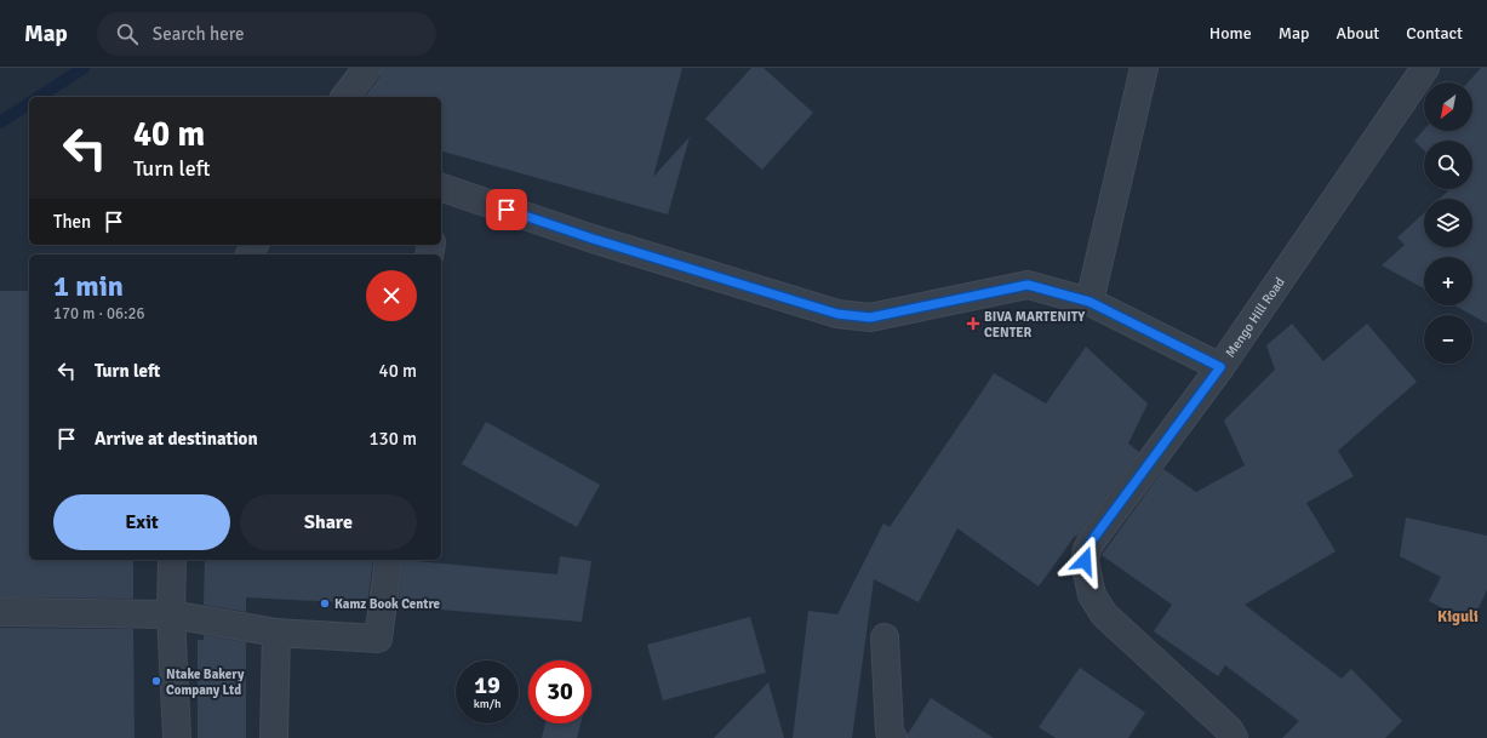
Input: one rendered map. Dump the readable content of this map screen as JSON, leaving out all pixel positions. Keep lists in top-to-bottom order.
{
  "streets": {
    "street": ["Mengo Hill Road"]
  },
  "districts": ["Kiguli"],
  "places": {
    "health": ["BIVA MARTENITY CENTER"],
    "other": ["Kamz Book Centre", "Ntake Bakery Company Ltd"]
  },
  "north": "bottom left",
  "page": {
    "header": "Map",
    "search": "Search here",
    "nav": [
      "Home",
      "Map",
      "About",
      "Contact"
    ],
    "map_buttons": ["+", "−"],
    "turn": ["40 m", "Turn left"],
    "then": "Then",
    "heading": ["1 min", "170 m · 06:26"],
    "list": [
      {
        "name": "Turn left",
        "value": "40 m"
      },
      {
        "name": "Arrive at destination",
        "value": "130 m"
      }
    ],
    "buttons": ["Exit", "Share"],
    "speed": "19 km/h",
    "limit": "30"
  }
}
